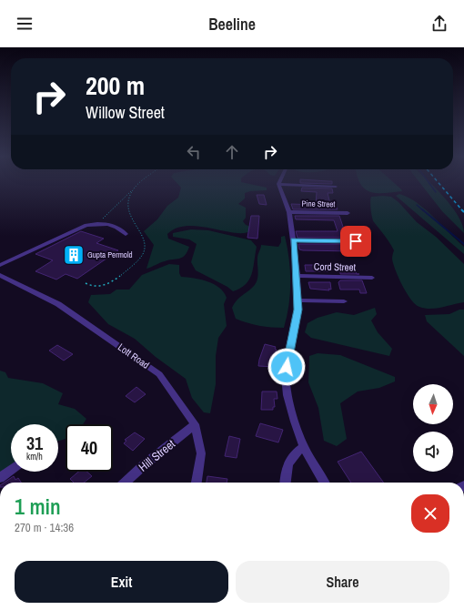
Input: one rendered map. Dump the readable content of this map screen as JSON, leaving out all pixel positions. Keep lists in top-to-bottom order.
{
  "streets": {
    "street": [
      "Pine Street",
      "Cord Street",
      "Lott Road",
      "Hill Street"
    ]
  },
  "crossings": [
    ["Lott Road", "Hill Street"]
  ],
  "places": {
    "building": ["Gupta Permold"]
  },
  "north": "bottom",
  "page": {
    "header": "Beeline",
    "turn": ["200 m", "Willow Street"],
    "speed": "31 km/h",
    "limit": "40",
    "heading": ["1 min", "270 m · 14:36"],
    "buttons": ["Exit", "Share"]
  }
}
